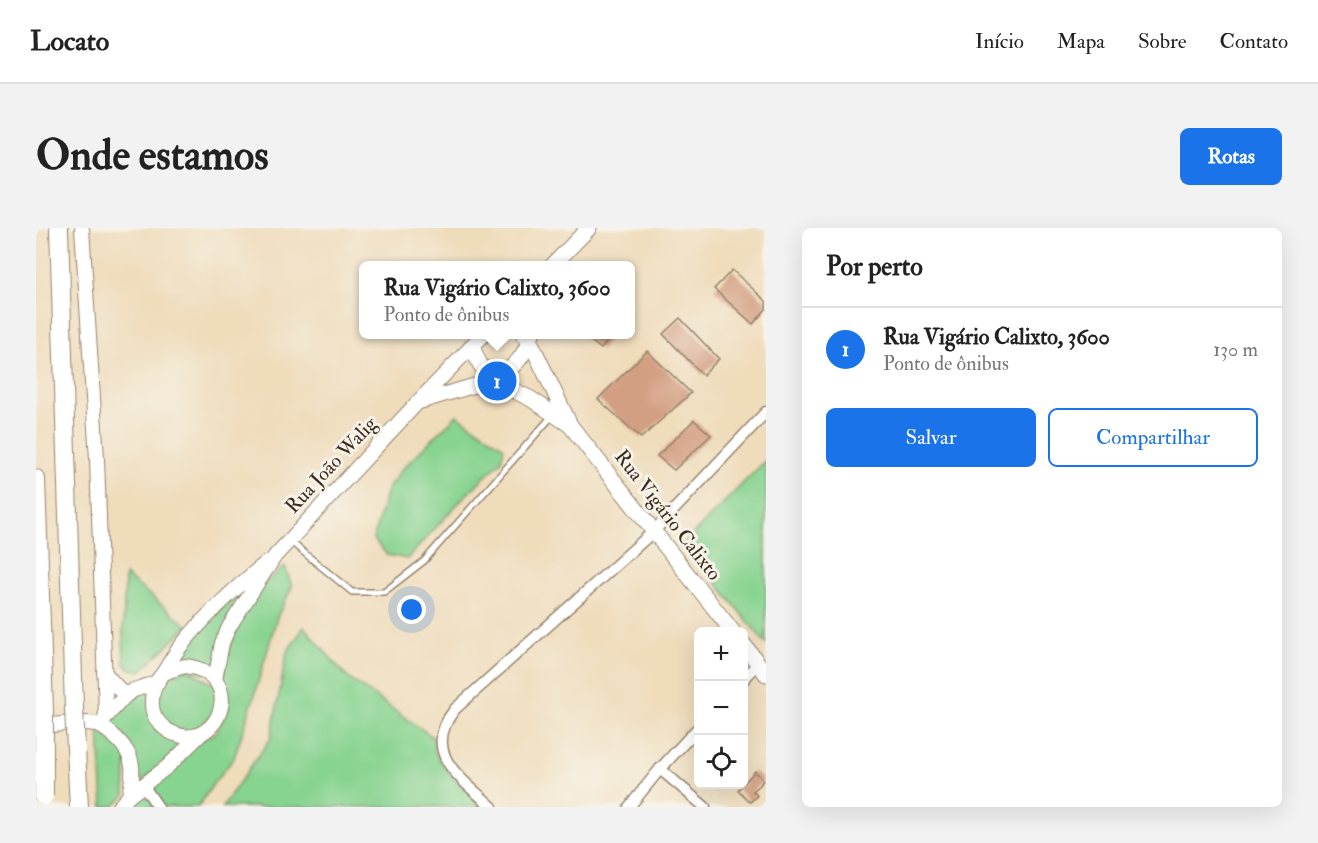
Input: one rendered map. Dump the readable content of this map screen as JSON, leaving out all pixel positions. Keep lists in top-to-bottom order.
{
  "streets": {
    "main road": ["Rua João Walig", "Rua Vigário Calixto"]
  },
  "crossings": [
    ["Rua João Walig", "Rua Vigário Calixto"]
  ],
  "page": {
    "header": "Locato",
    "nav": [
      "Início",
      "Mapa",
      "Sobre",
      "Contato"
    ],
    "buttons": [
      "Rotas",
      ["Salvar", "Compartilhar"]
    ],
    "title": "Onde estamos",
    "heading": "Por perto",
    "popup": ["Rua Vigário Calixto, 3600", "Ponto de ônibus"],
    "list": [
      {
        "mark": "1",
        "name": "Rua Vigário Calixto, 3600",
        "note": "Ponto de ônibus",
        "value": "130 m"
      }
    ],
    "pins": "1",
    "map_buttons": ["+", "−"]
  }
}
